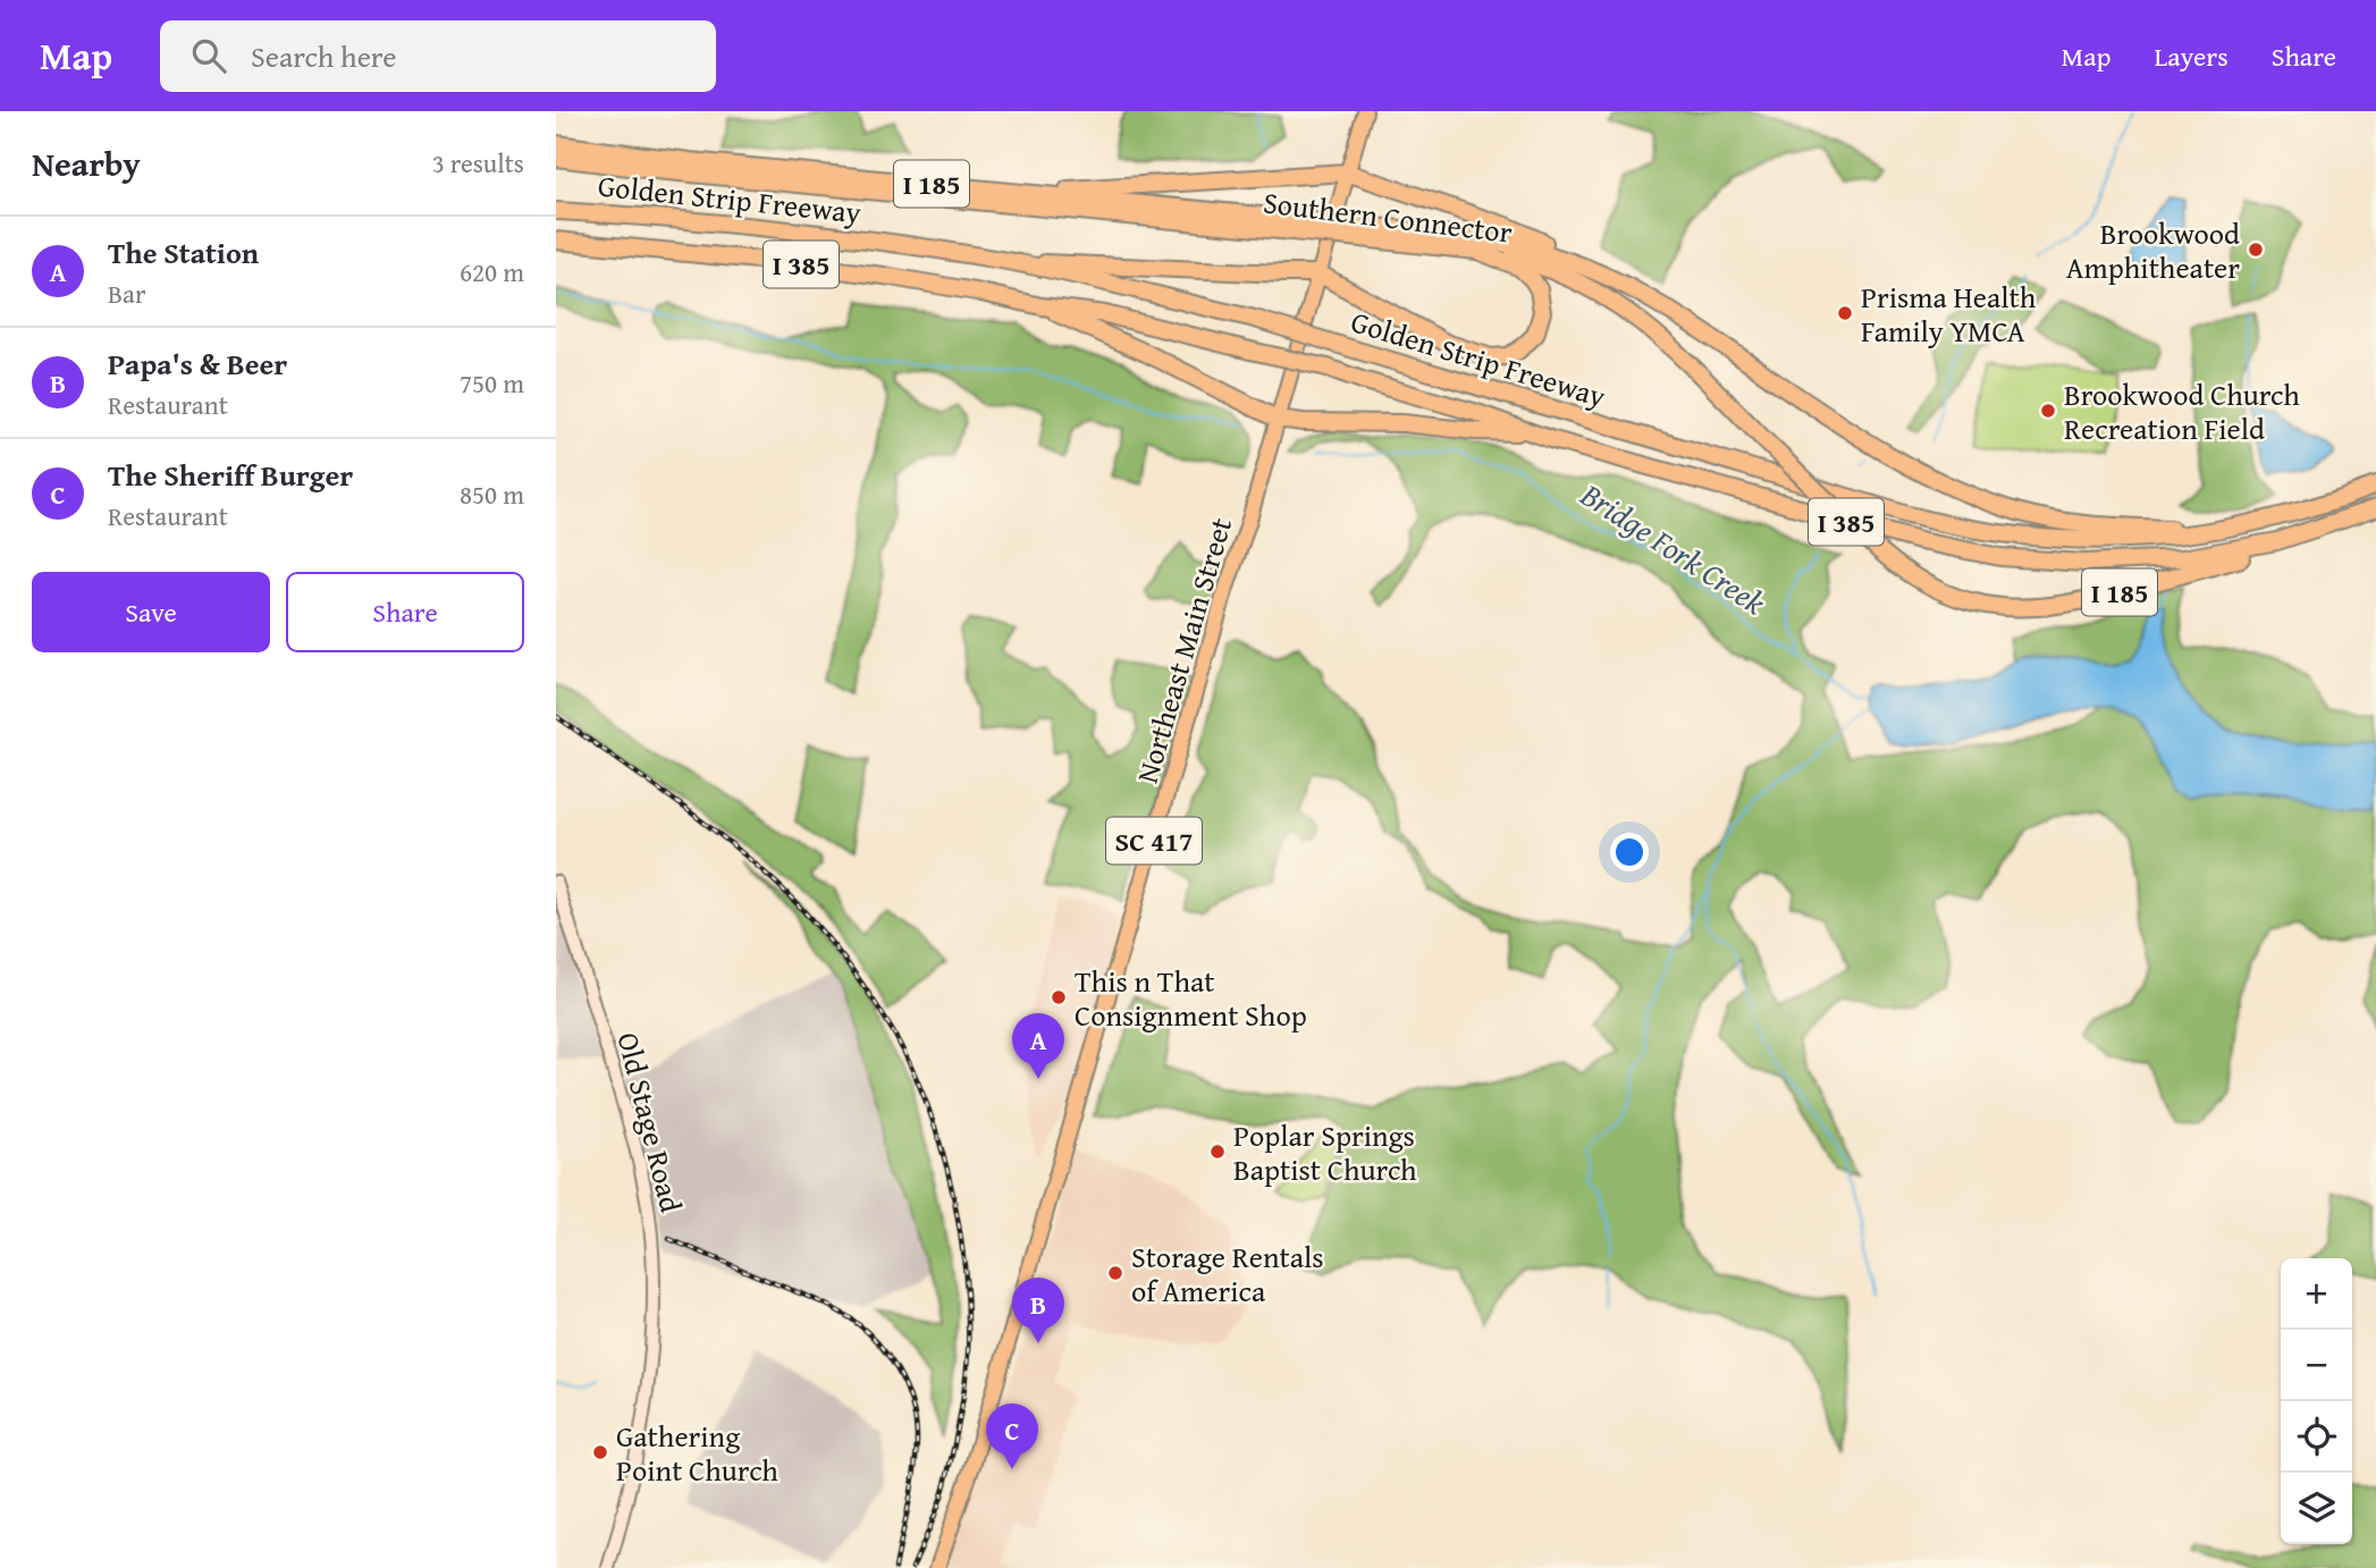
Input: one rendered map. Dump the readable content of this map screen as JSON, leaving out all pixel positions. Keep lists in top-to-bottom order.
{
  "streets": {
    "highway": [
      "I 185",
      "Golden Strip Freeway",
      "Southern Connector",
      "I 385"
    ],
    "main road": ["Northeast Main Street", "SC 417"],
    "street": ["Old Stage Road"]
  },
  "crossings": [
    ["Golden Strip Freeway", "Southern Connector"]
  ],
  "water": ["Bridge Fork Creek"],
  "places": [
    "Brookwood Amphitheater",
    "Prisma Health Family YMCA",
    "Brookwood Church Recreation Field",
    "This n That Consignment Shop",
    "Poplar Springs Baptist Church",
    "Storage Rentals of America",
    "Gathering Point Church"
  ],
  "page": {
    "header": "Map",
    "search": "Search here",
    "nav": ["Map", "Layers", "Share"],
    "heading": ["Nearby", "3 results"],
    "list": [
      {
        "mark": "A",
        "name": "The Station",
        "note": "Bar",
        "value": "620 m"
      },
      {
        "mark": "B",
        "name": "Papa's & Beer",
        "note": "Restaurant",
        "value": "750 m"
      },
      {
        "mark": "C",
        "name": "The Sheriff Burger",
        "note": "Restaurant",
        "value": "850 m"
      }
    ],
    "buttons": ["Save", "Share"],
    "pins": ["A", "B", "C"],
    "map_buttons": ["+", "−"]
  }
}
